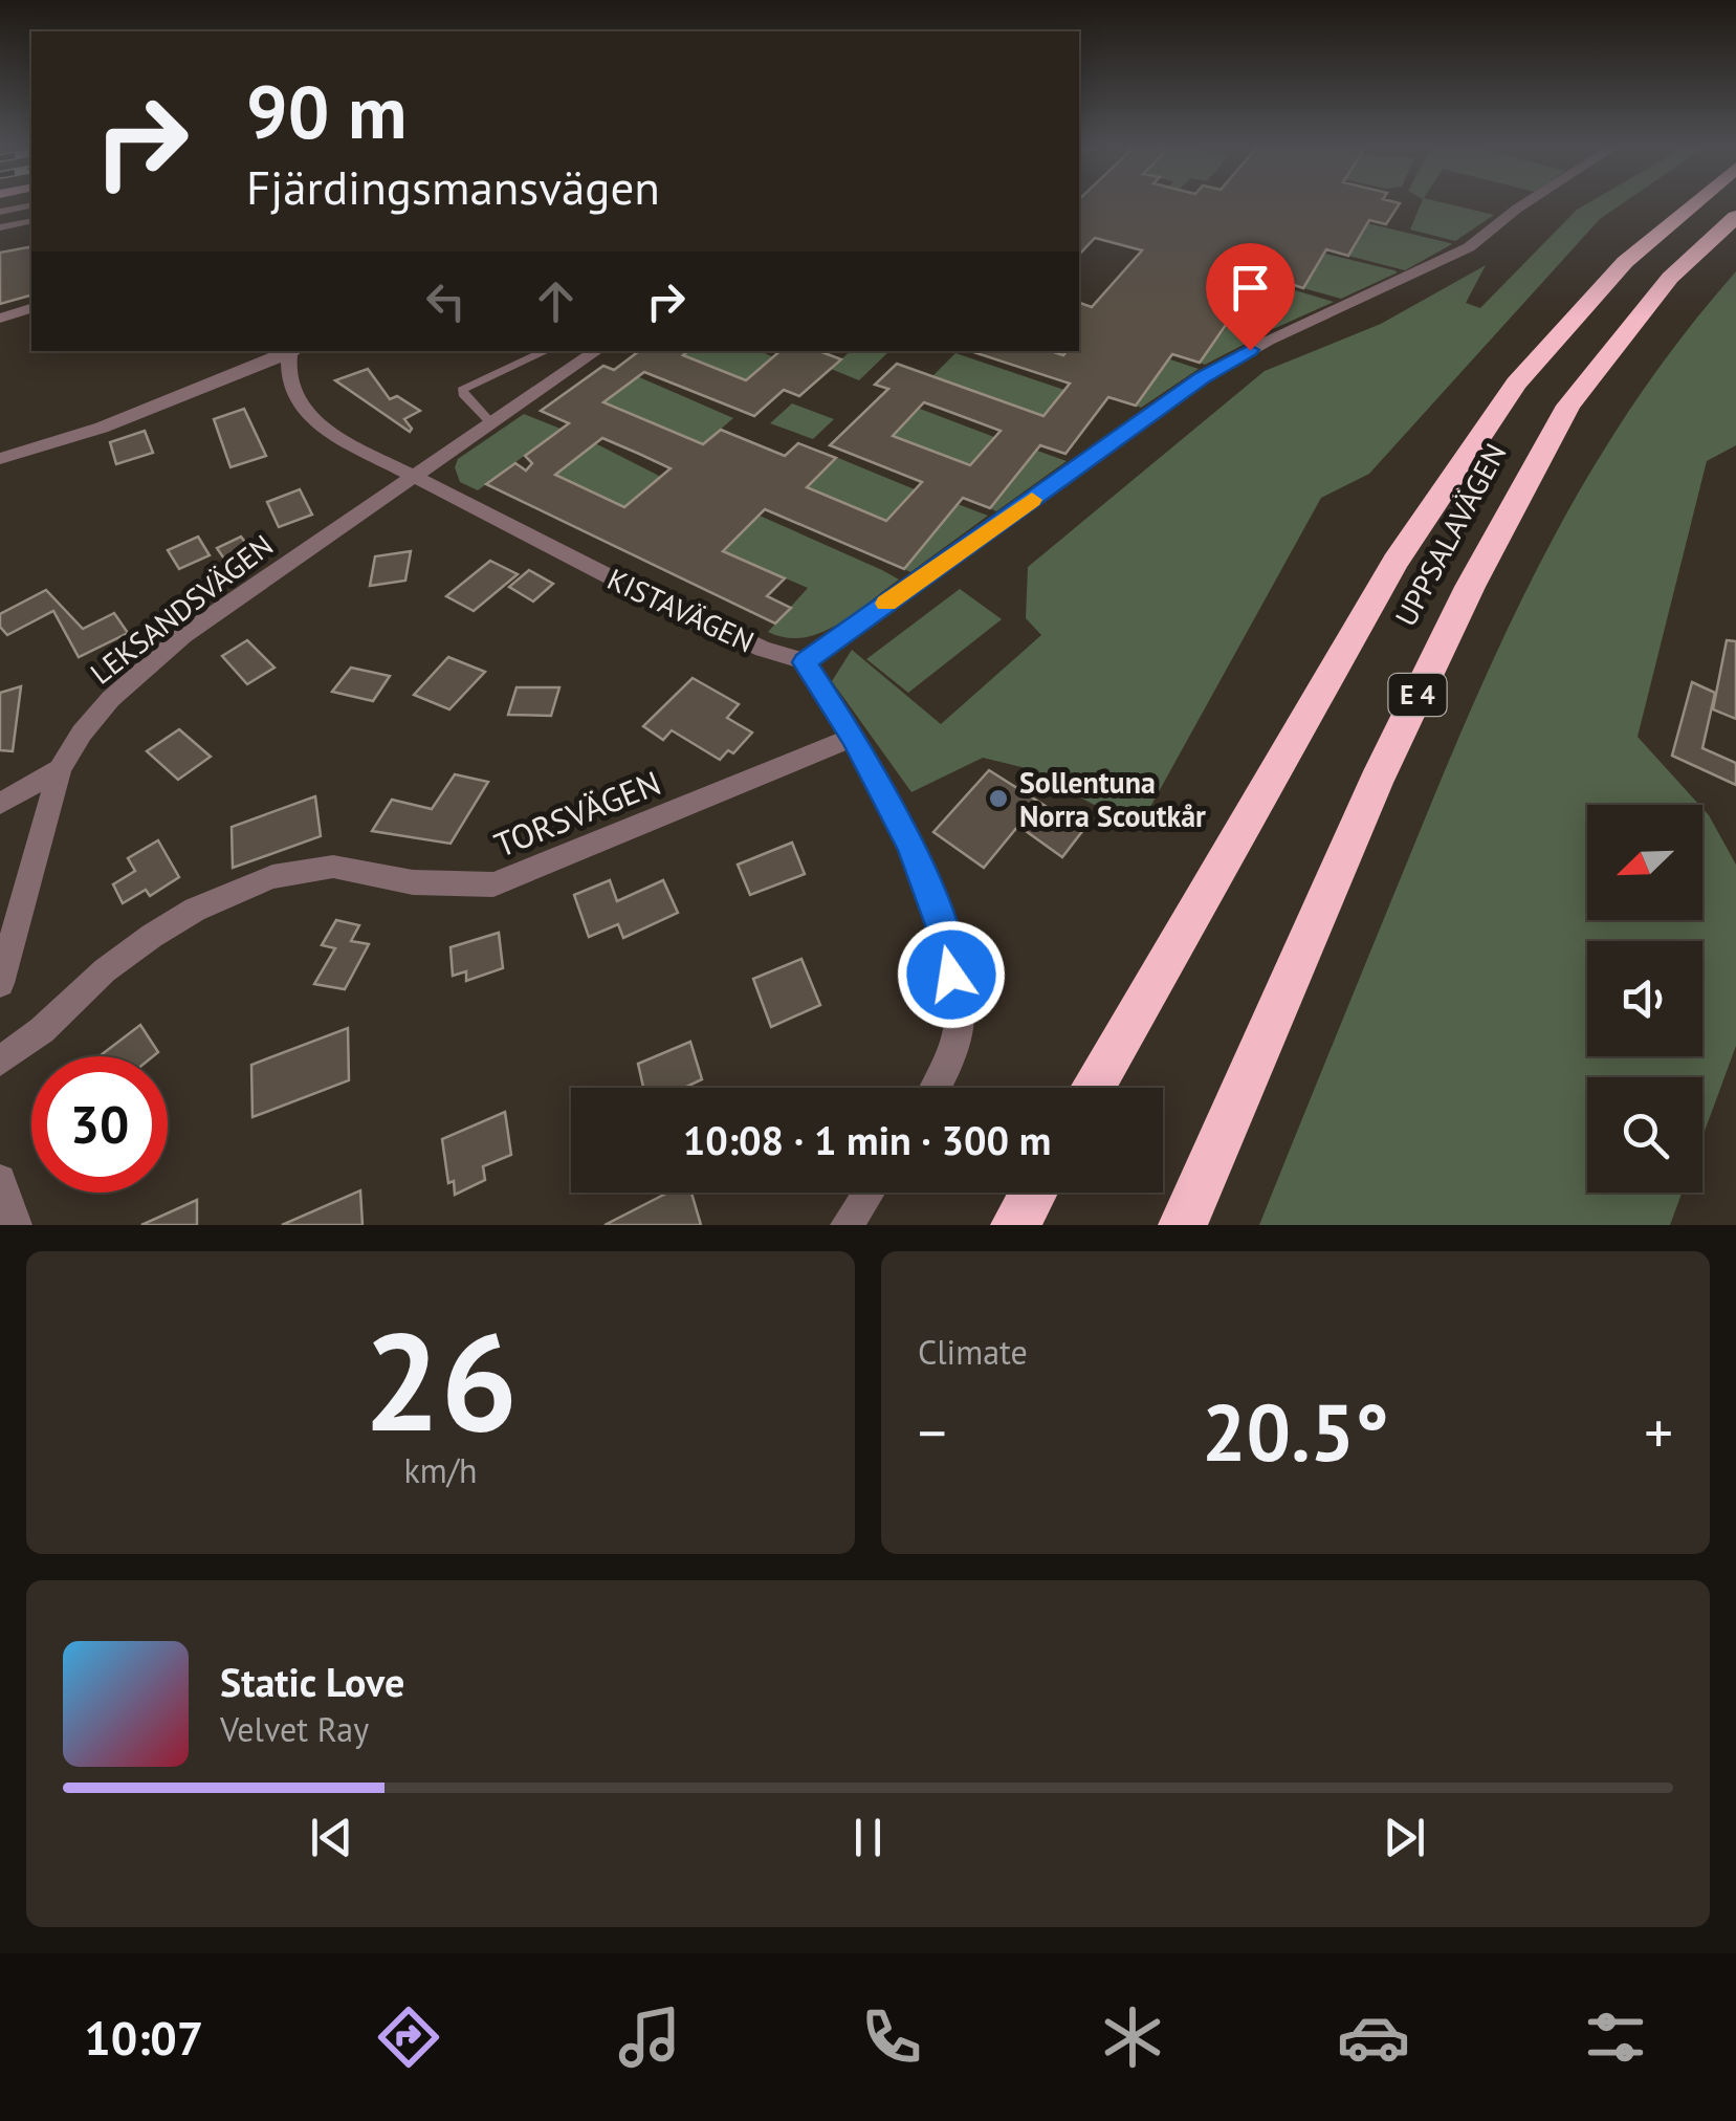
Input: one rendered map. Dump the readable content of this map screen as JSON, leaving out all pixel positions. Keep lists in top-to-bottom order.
{
  "streets": {
    "highway": ["UPPSALAVÄGEN", "E 4"],
    "street": ["LEKSANDSVÄGEN", "KISTAVÄGEN", "TORSVÄGEN"]
  },
  "crossings": [
    ["LEKSANDSVÄGEN", "KISTAVÄGEN"]
  ],
  "places": ["Sollentuna Norra Scoutkår"],
  "north": "bottom left",
  "page": {
    "turn": ["90 m", "Fjärdingsmansvägen"],
    "limit": "30",
    "trip": "10:08 · 1 min · 300 m",
    "tile": [
      ["26", "km/h"],
      "Climate"
    ],
    "heat": ["−", "20.5°", "+"],
    "song": ["Static Love", "Velvet Ray"],
    "tabs": "10:07"
  }
}
